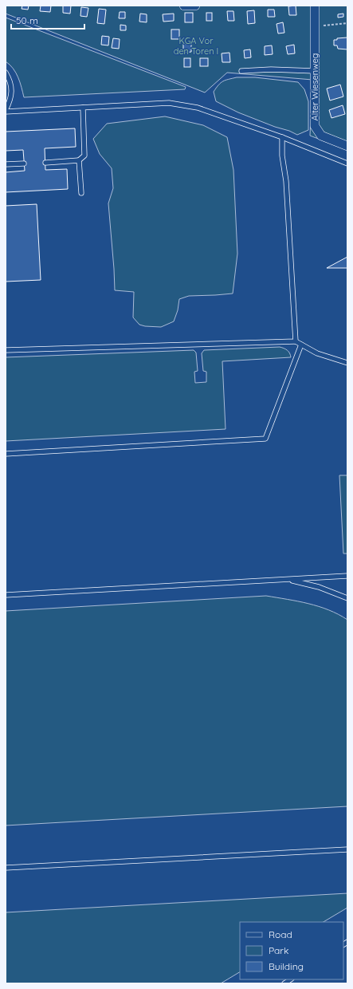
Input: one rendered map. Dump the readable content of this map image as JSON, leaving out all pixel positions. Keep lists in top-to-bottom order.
{
  "streets": {
    "street": ["Alter Wiesenweg"]
  },
  "parks": ["KGA Vor den Toren I"],
  "legend": ["Road", "Park", "Building"],
  "scale_bar": "50 m"
}
